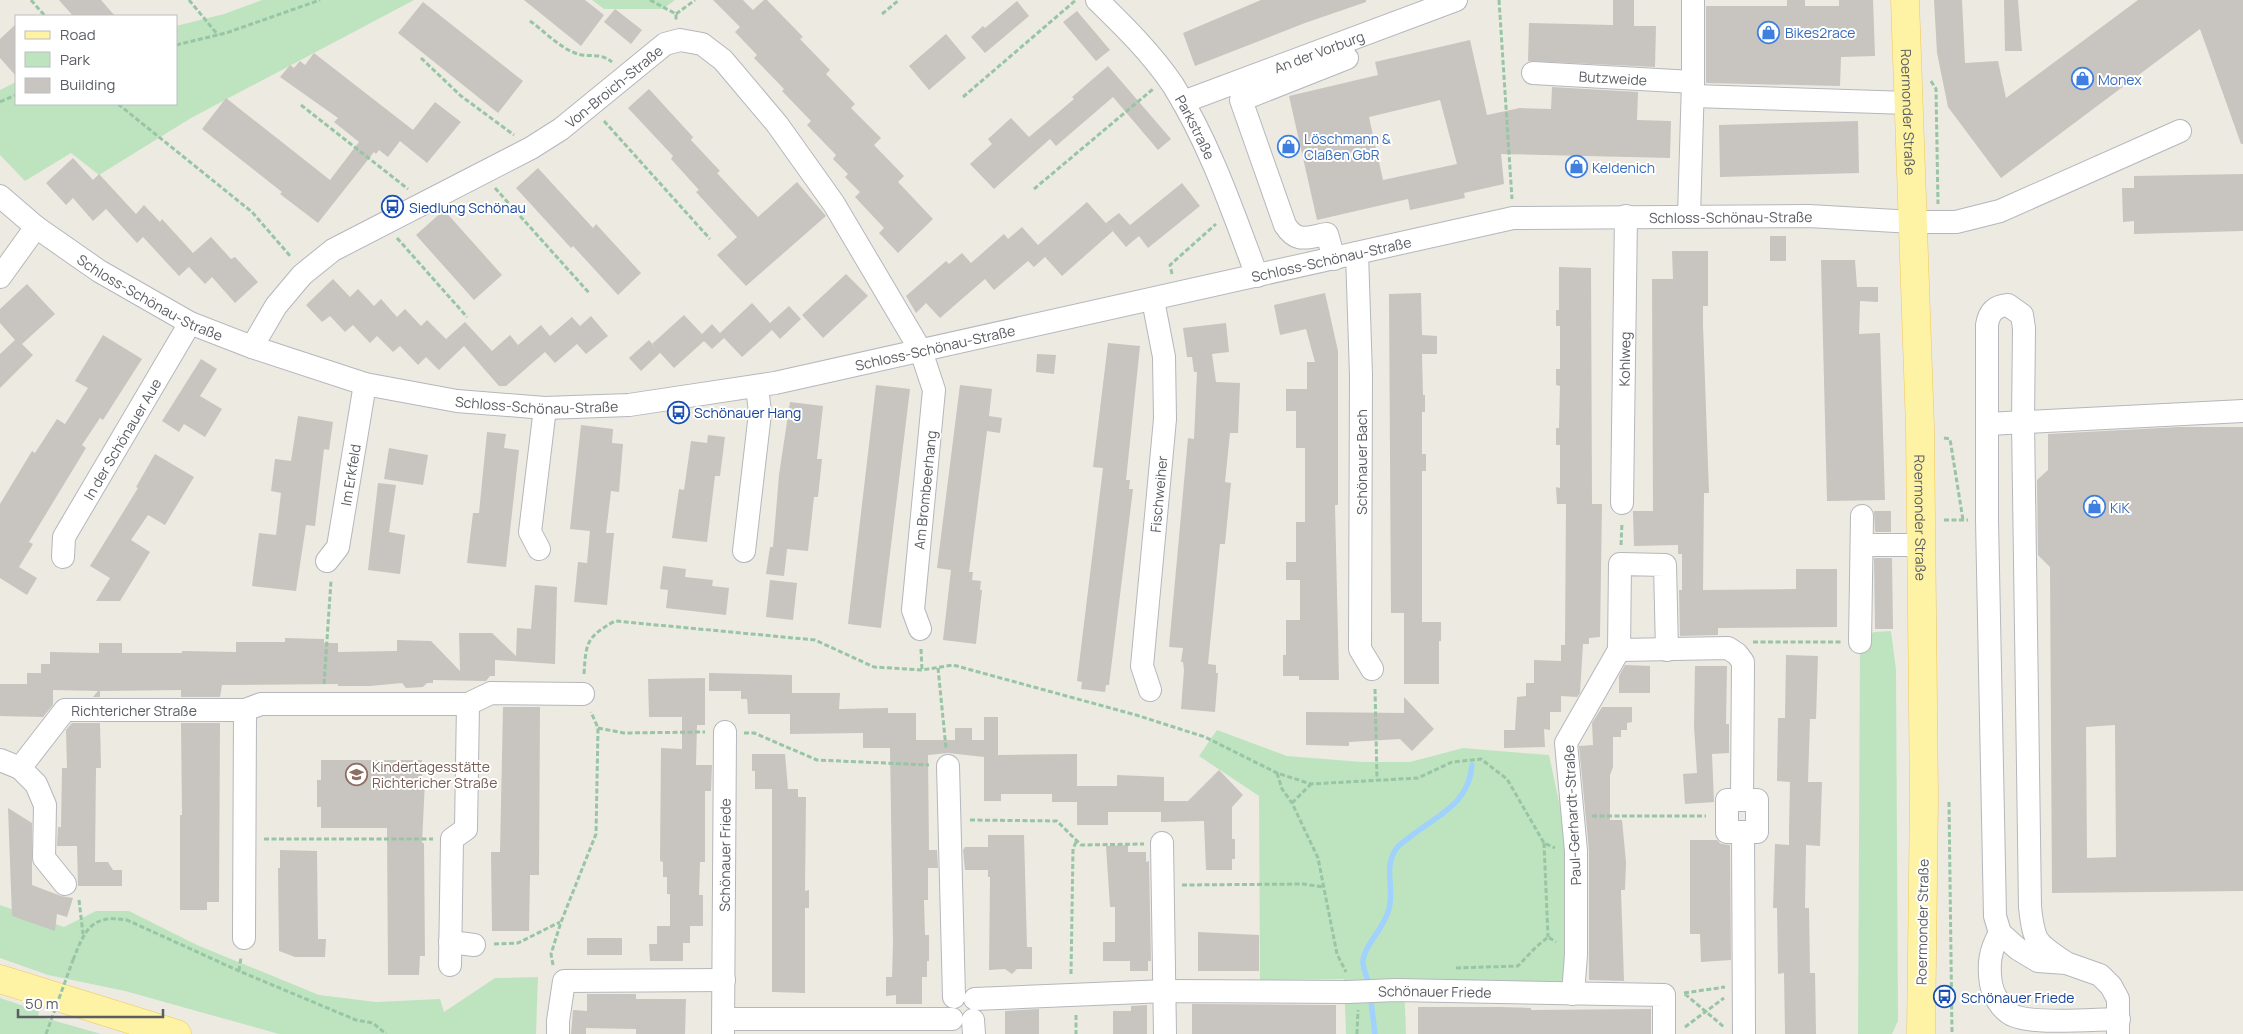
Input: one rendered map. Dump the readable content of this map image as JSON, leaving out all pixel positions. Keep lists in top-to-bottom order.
{
  "streets": {
    "main road": ["Roermonder Straße"],
    "street": [
      "An der Vorburg",
      "Butzweide",
      "Von-Broich-Straße",
      "Parkstraße",
      "Schloss-Schönau-Straße",
      "Kohlweg",
      "In der Schönauer Aue",
      "Schönauer Bach",
      "Im Erkfeld",
      "Am Brombeerhang",
      "Fischweiher",
      "Richtericher Straße",
      "Paul-Gerhardt-Straße",
      "Schönauer Friede"
    ]
  },
  "crossings": [
    ["An der Vorburg", "Parkstraße"],
    ["Butzweide", "Roermonder Straße"],
    ["Von-Broich-Straße", "Schloss-Schönau-Straße"],
    ["Von-Broich-Straße", "Am Brombeerhang"],
    ["Roermonder Straße", "Schloss-Schönau-Straße"],
    ["Parkstraße", "Schloss-Schönau-Straße"],
    ["Schloss-Schönau-Straße", "Kohlweg"],
    ["Schloss-Schönau-Straße", "In der Schönauer Aue"],
    ["Schloss-Schönau-Straße", "Schönauer Bach"],
    ["Schloss-Schönau-Straße", "Im Erkfeld"],
    ["Schloss-Schönau-Straße", "Am Brombeerhang"],
    ["Schloss-Schönau-Straße", "Fischweiher"],
    ["Paul-Gerhardt-Straße", "Schönauer Friede"]
  ],
  "places": {
    "shop": [
      "Bikes2race",
      "Monex",
      "Löschmann & Claßen GbR",
      "Keldenich",
      "KiK"
    ],
    "bus stop": ["Siedlung Schönau", "Schönauer Hang", "Schönauer Friede"],
    "school or university": ["Kindertagesstätte Richtericher Straße"]
  },
  "legend": ["Road", "Park", "Building"],
  "scale_bar": "50 m"
}
